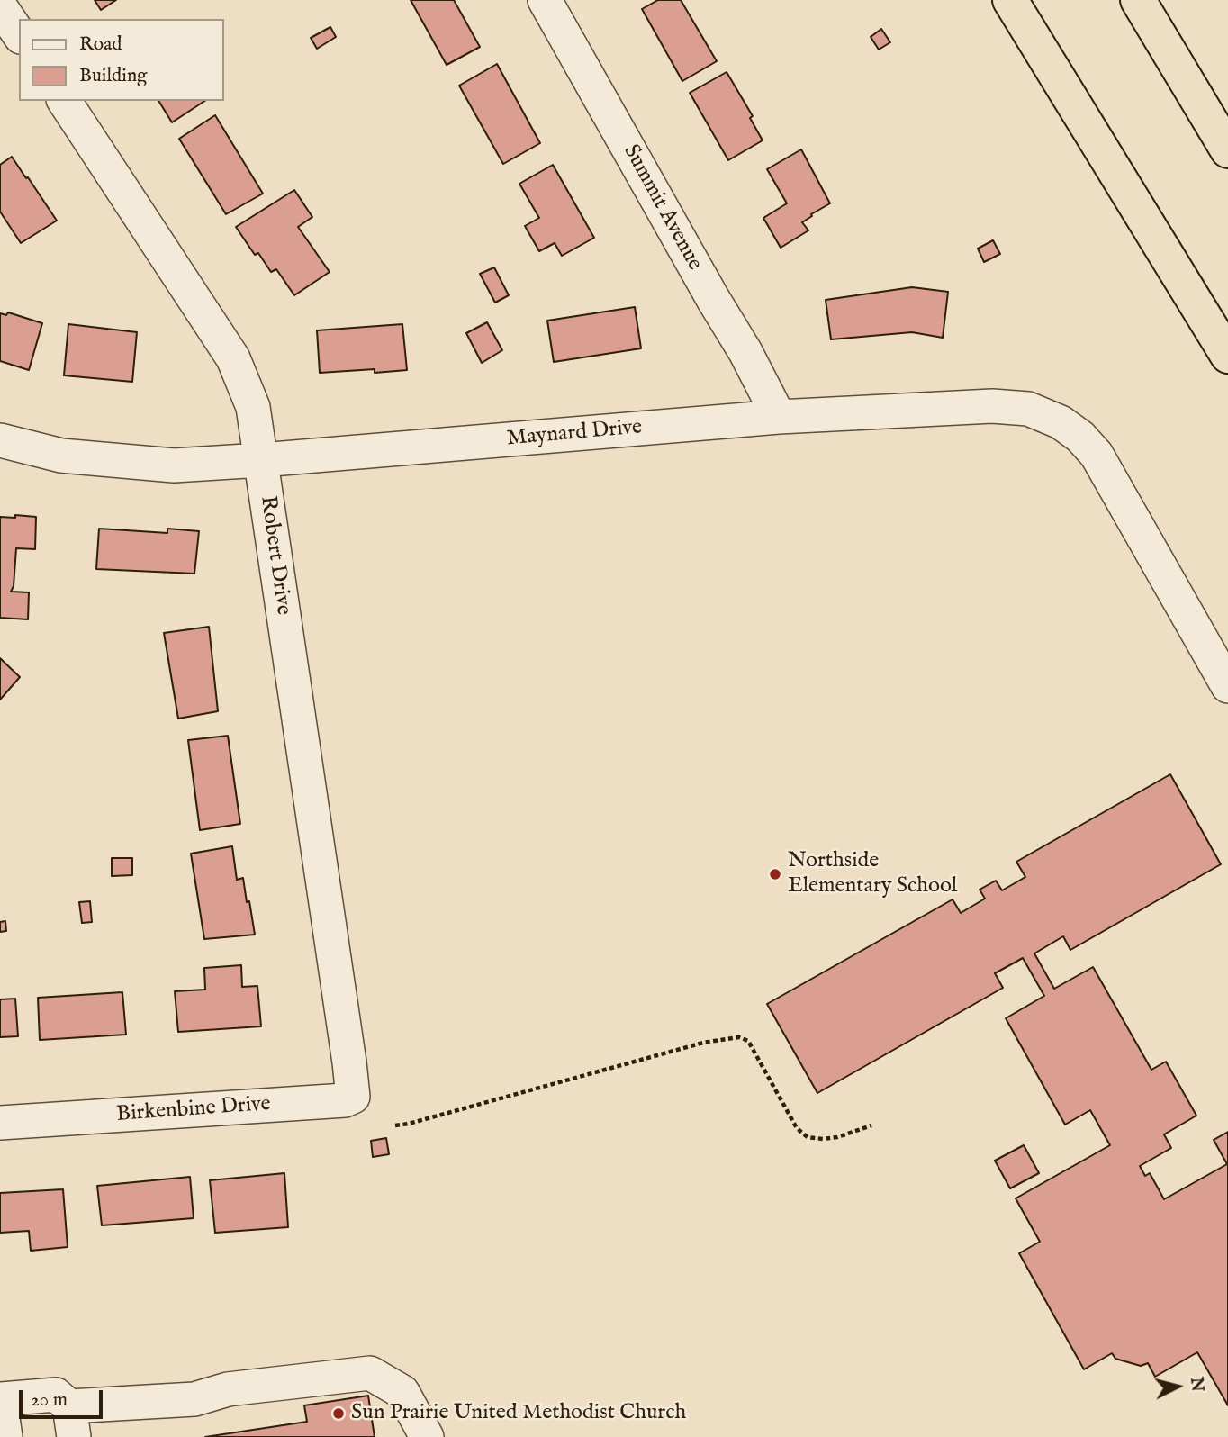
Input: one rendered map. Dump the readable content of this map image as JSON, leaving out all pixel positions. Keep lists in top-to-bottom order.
{
  "streets": {
    "street": [
      "Summit Avenue",
      "Maynard Drive",
      "Robert Drive",
      "Birkenbine Drive"
    ]
  },
  "crossings": [
    ["Summit Avenue", "Maynard Drive"],
    ["Maynard Drive", "Robert Drive"],
    ["Robert Drive", "Birkenbine Drive"]
  ],
  "places": ["Northside Elementary School", "Sun Prairie United Methodist Church"],
  "legend": ["Road", "Building"],
  "scale_bar": "20 m",
  "north": "right"
}
